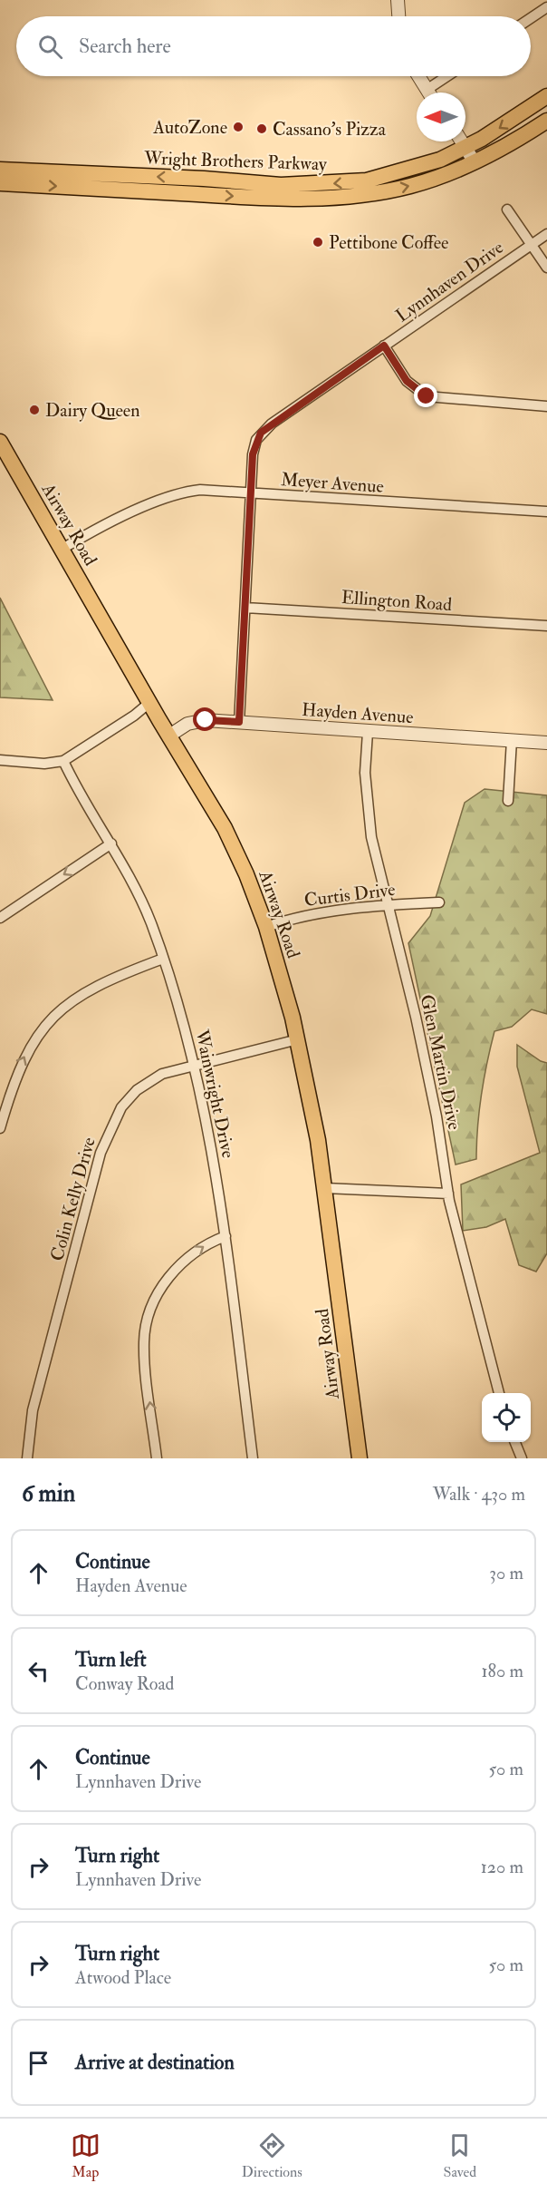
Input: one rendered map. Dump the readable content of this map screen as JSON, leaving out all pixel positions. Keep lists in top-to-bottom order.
{
  "streets": {
    "main road": ["Wright Brothers Parkway", "Airway Road"],
    "street": [
      "Lynnhaven Drive",
      "Meyer Avenue",
      "Ellington Road",
      "Hayden Avenue",
      "Curtis Drive",
      "Glen Martin Drive",
      "Wainwright Drive",
      "Colin Kelly Drive"
    ]
  },
  "crossings": [
    ["Lynnhaven Drive", "Meyer Avenue"],
    ["Lynnhaven Drive", "Ellington Road"],
    ["Lynnhaven Drive", "Hayden Avenue"],
    ["Meyer Avenue", "Airway Road"],
    ["Airway Road", "Hayden Avenue"],
    ["Airway Road", "Curtis Drive"],
    ["Airway Road", "Colin Kelly Drive"],
    ["Hayden Avenue", "Glen Martin Drive"],
    ["Curtis Drive", "Glen Martin Drive"],
    ["Wainwright Drive", "Colin Kelly Drive"]
  ],
  "places": [
    "AutoZone",
    "Cassano's Pizza",
    "Pettibone Coffee",
    "Dairy Queen"
  ],
  "north": "left",
  "page": {
    "search": "Search here",
    "heading": ["6 min", "Walk · 430 m"],
    "list": [
      ["Continue", "Hayden Avenue", "30 m"],
      ["Turn left", "Conway Road", "180 m"],
      ["Continue", "Lynnhaven Drive", "50 m"],
      ["Turn right", "Lynnhaven Drive", "120 m"],
      ["Turn right", "Atwood Place", "50 m"],
      "Arrive at destination"
    ],
    "nav": ["Map", "Directions", "Saved"]
  }
}
